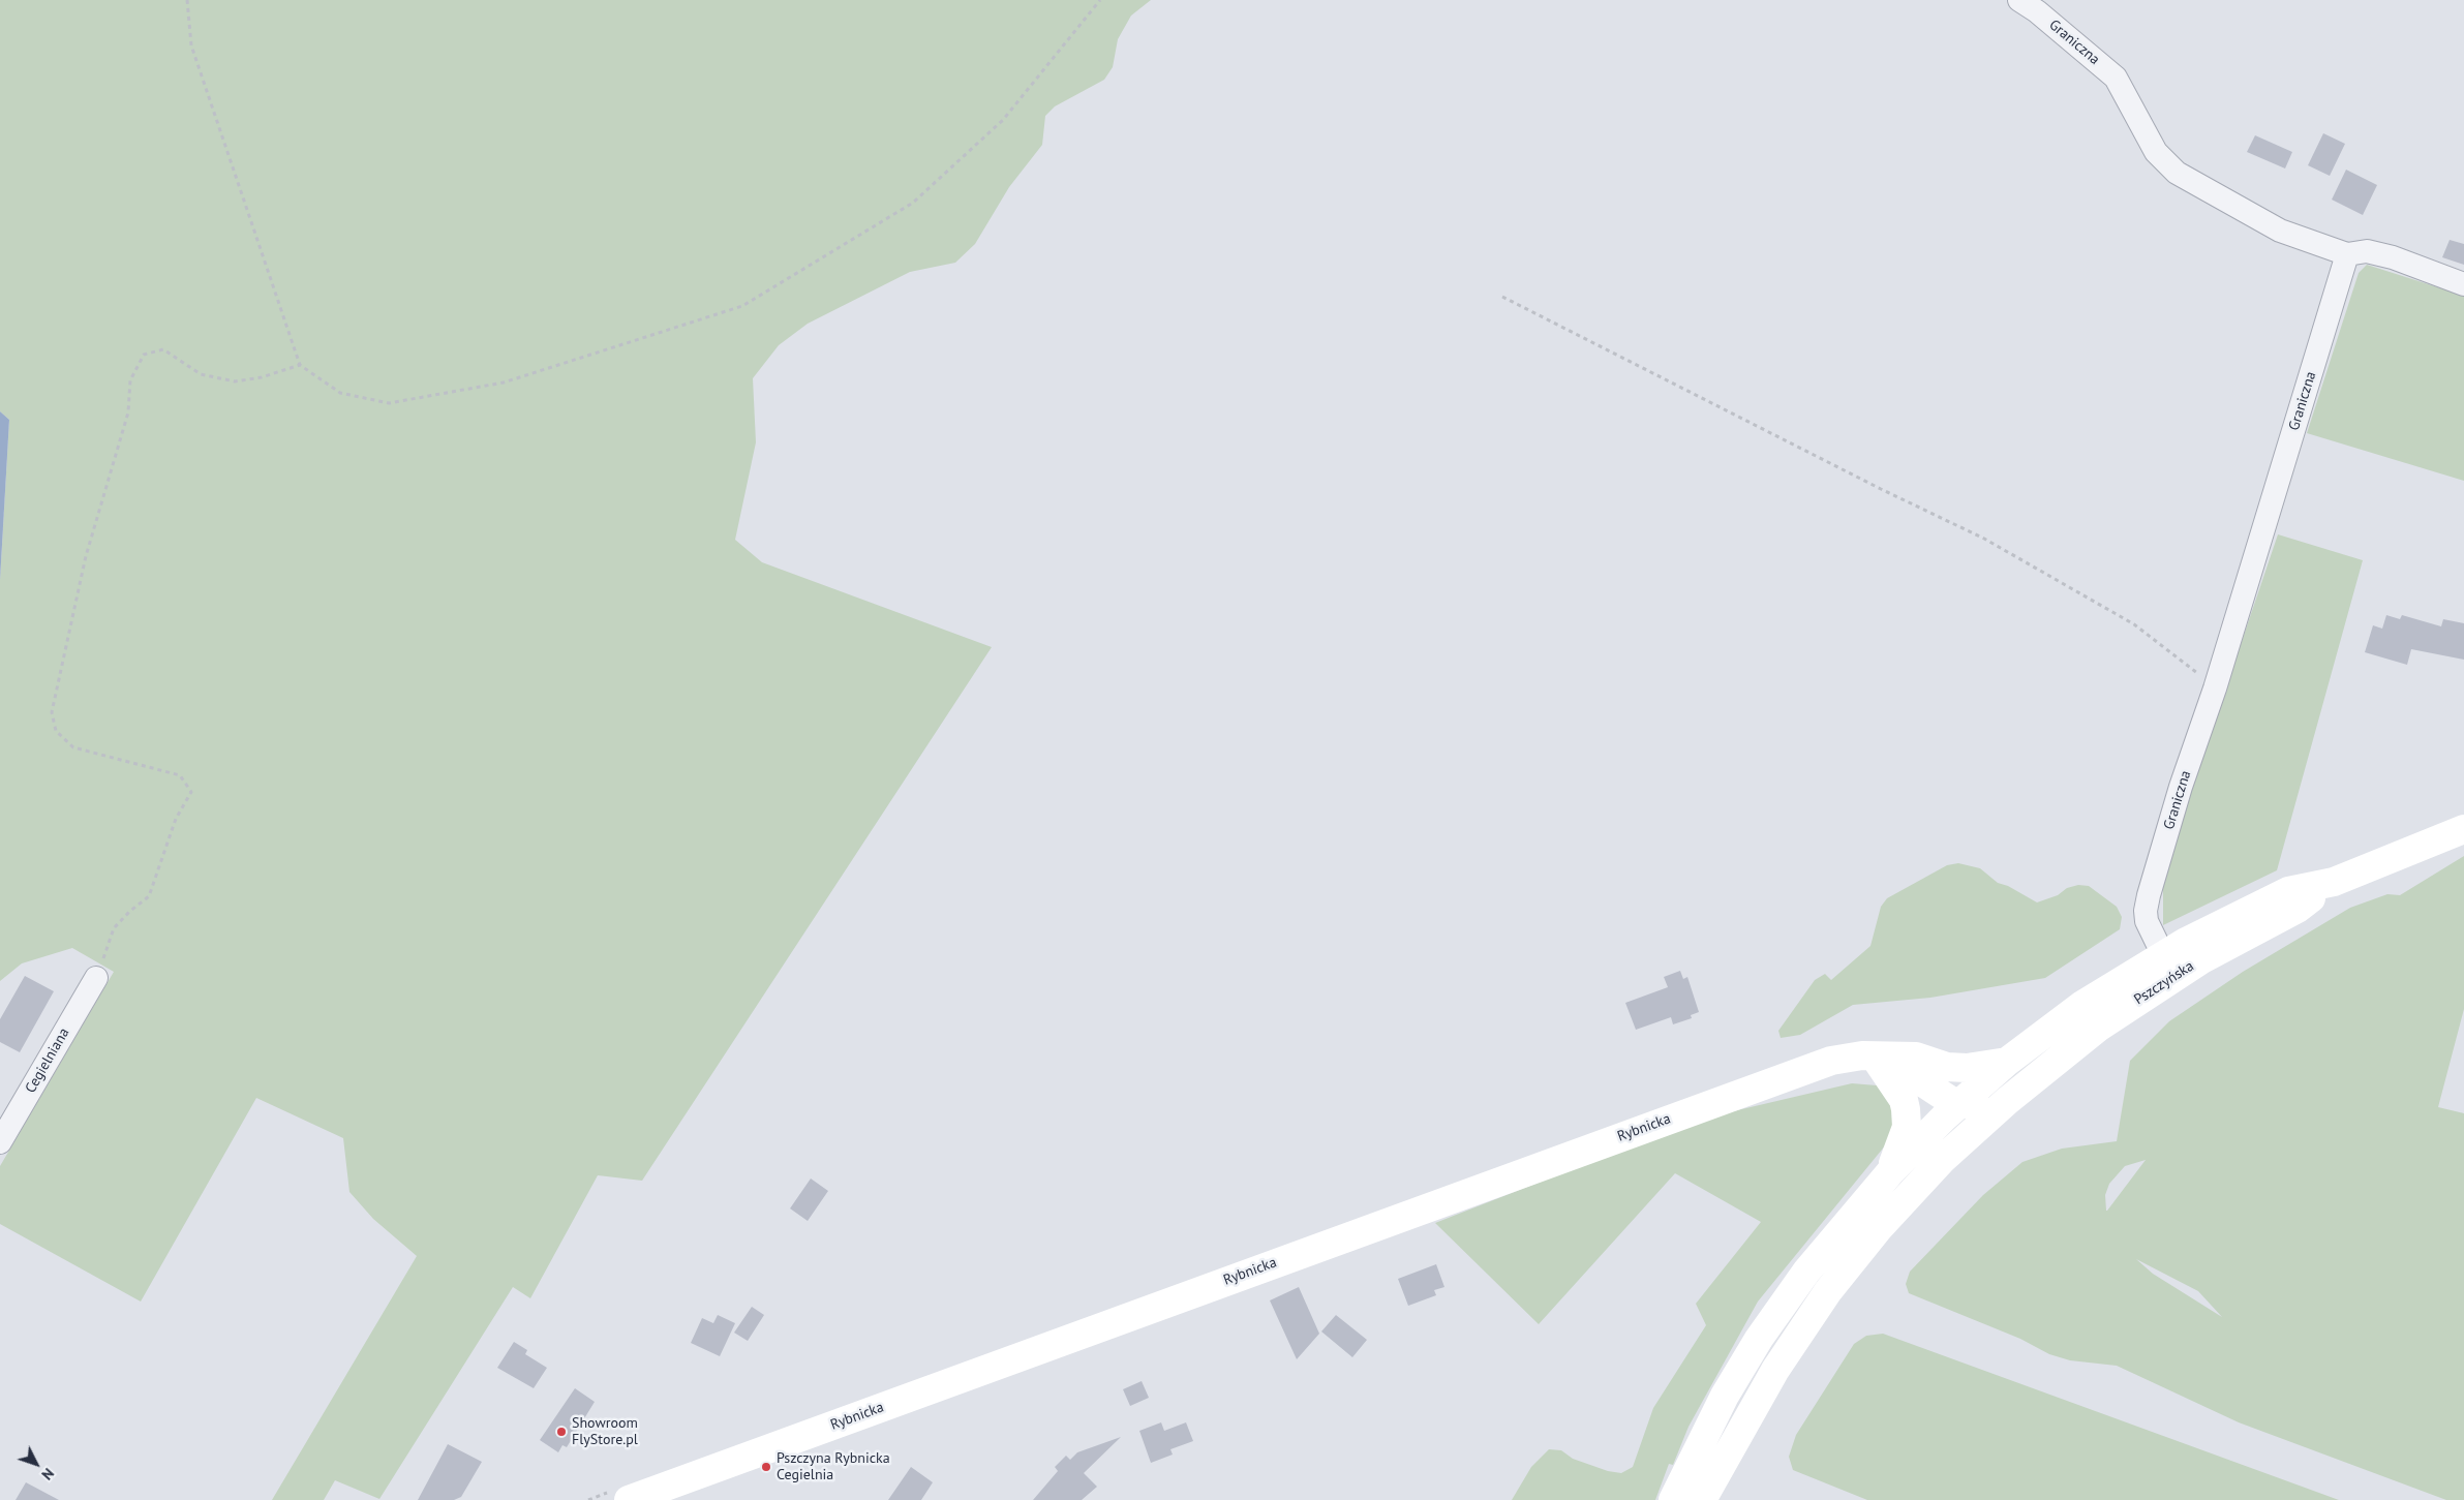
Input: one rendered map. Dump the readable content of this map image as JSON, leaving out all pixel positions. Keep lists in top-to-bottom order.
{
  "streets": {
    "main road": ["Pszczyńska", "Rybnicka"],
    "street": ["Graniczna", "Cegielniana"]
  },
  "crossings": [
    ["Graniczna", "Pszczyńska"],
    ["Pszczyńska", "Rybnicka"]
  ],
  "places": ["Showroom FlyStore.pl", "Pszczyna Rybnicka Cegielnia"],
  "north": "bottom right"
}
